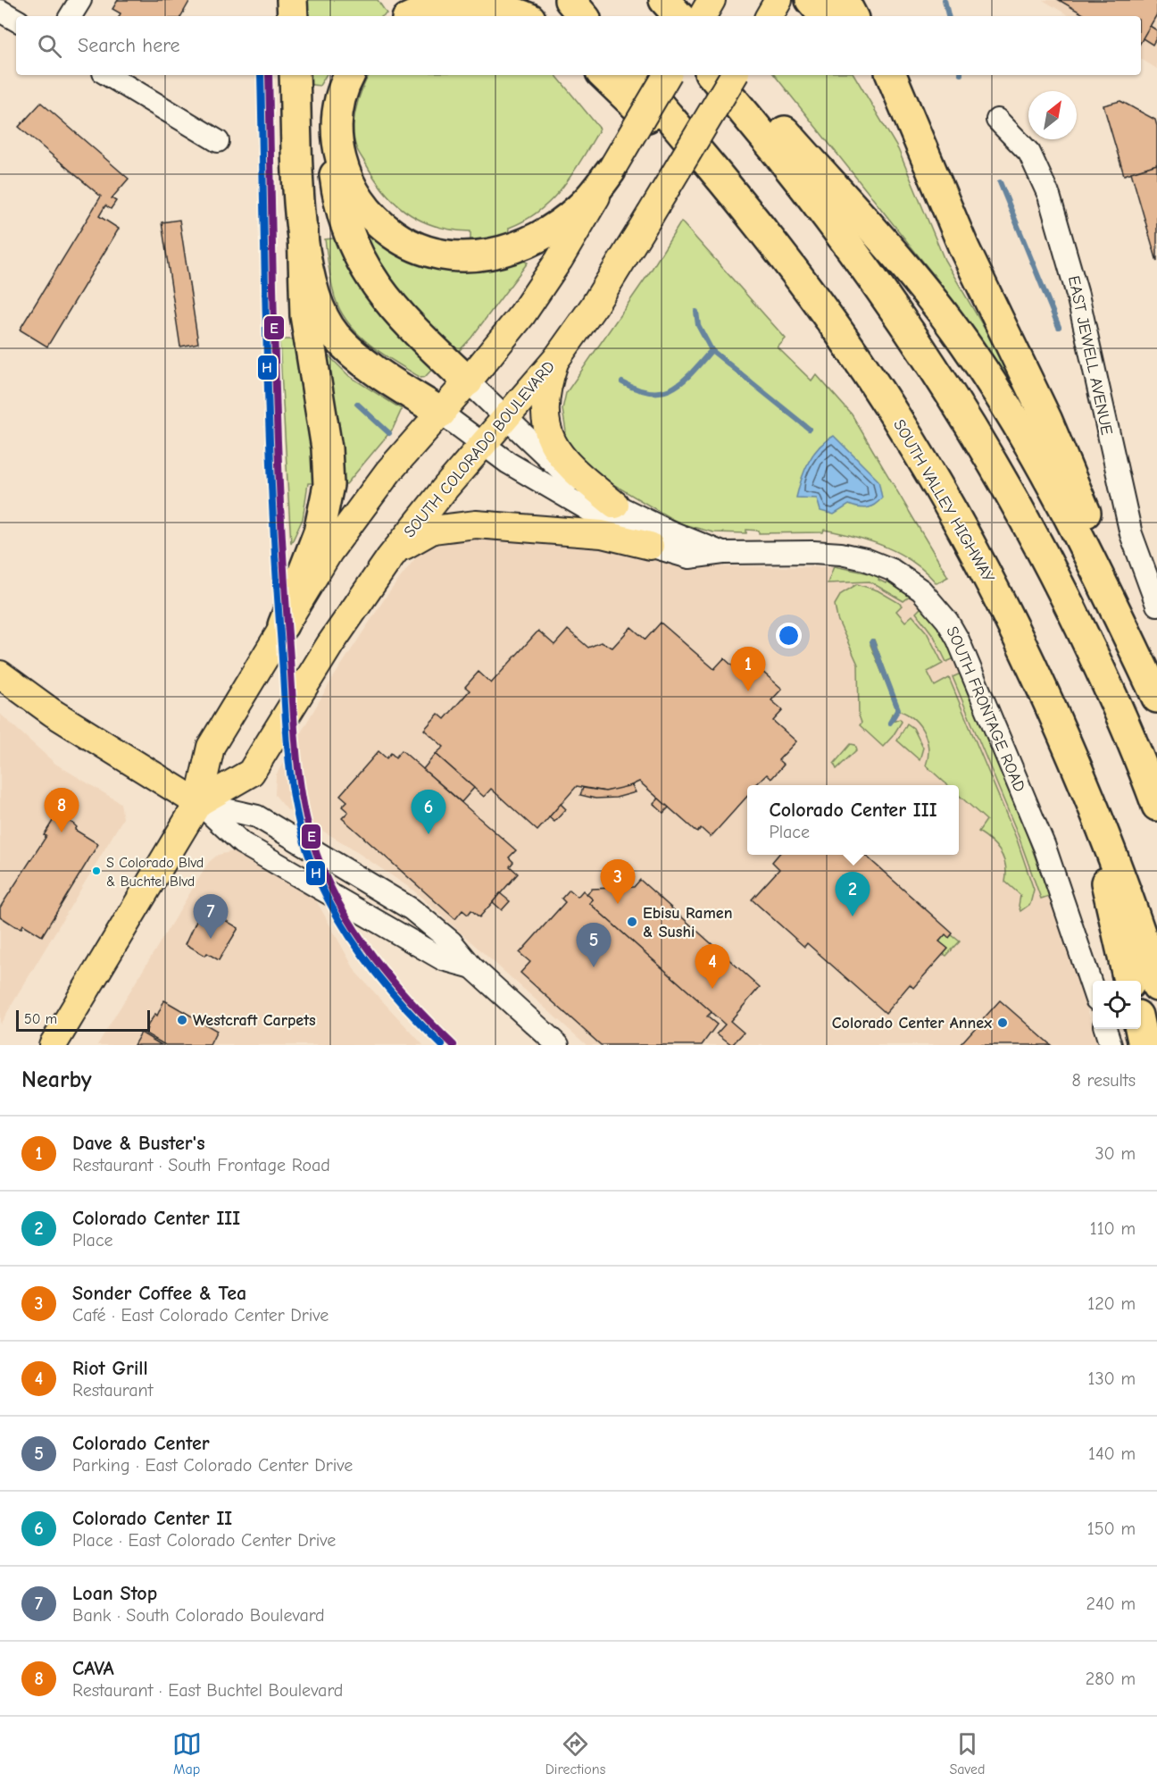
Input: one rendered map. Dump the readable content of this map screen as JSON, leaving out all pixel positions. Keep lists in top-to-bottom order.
{
  "streets": {
    "highway": ["SOUTH VALLEY HIGHWAY"],
    "main road": ["SOUTH COLORADO BOULEVARD"],
    "street": ["EAST JEWELL AVENUE", "SOUTH FRONTAGE ROAD"]
  },
  "crossings": [
    ["SOUTH COLORADO BOULEVARD", "SOUTH FRONTAGE ROAD"]
  ],
  "places": [
    "S Colorado Blvd & Buchtel Blvd",
    "Ebisu Ramen & Sushi",
    "Westcraft Carpets",
    "Colorado Center Annex"
  ],
  "lines": ["transit line E", "transit line H"],
  "scale_bar": "50 m",
  "north": "top right",
  "page": {
    "search": "Search here",
    "pins": [
      "1",
      "8",
      "6",
      "3",
      "2",
      "7",
      "5",
      "4"
    ],
    "popup": ["Colorado Center III", "Place"],
    "scale": "50 m",
    "heading": ["Nearby", "8 results"],
    "list": [
      {
        "mark": "1",
        "name": "Dave & Buster's",
        "note": "Restaurant · South Frontage Road",
        "value": "30 m"
      },
      {
        "mark": "2",
        "name": "Colorado Center III",
        "note": "Place",
        "value": "110 m"
      },
      {
        "mark": "3",
        "name": "Sonder Coffee & Tea",
        "note": "Café · East Colorado Center Drive",
        "value": "120 m"
      },
      {
        "mark": "4",
        "name": "Riot Grill",
        "note": "Restaurant",
        "value": "130 m"
      },
      {
        "mark": "5",
        "name": "Colorado Center",
        "note": "Parking · East Colorado Center Drive",
        "value": "140 m"
      },
      {
        "mark": "6",
        "name": "Colorado Center II",
        "note": "Place · East Colorado Center Drive",
        "value": "150 m"
      },
      {
        "mark": "7",
        "name": "Loan Stop",
        "note": "Bank · South Colorado Boulevard",
        "value": "240 m"
      },
      {
        "mark": "8",
        "name": "CAVA",
        "note": "Restaurant · East Buchtel Boulevard",
        "value": "280 m"
      }
    ],
    "nav": ["Map", "Directions", "Saved"]
  }
}
